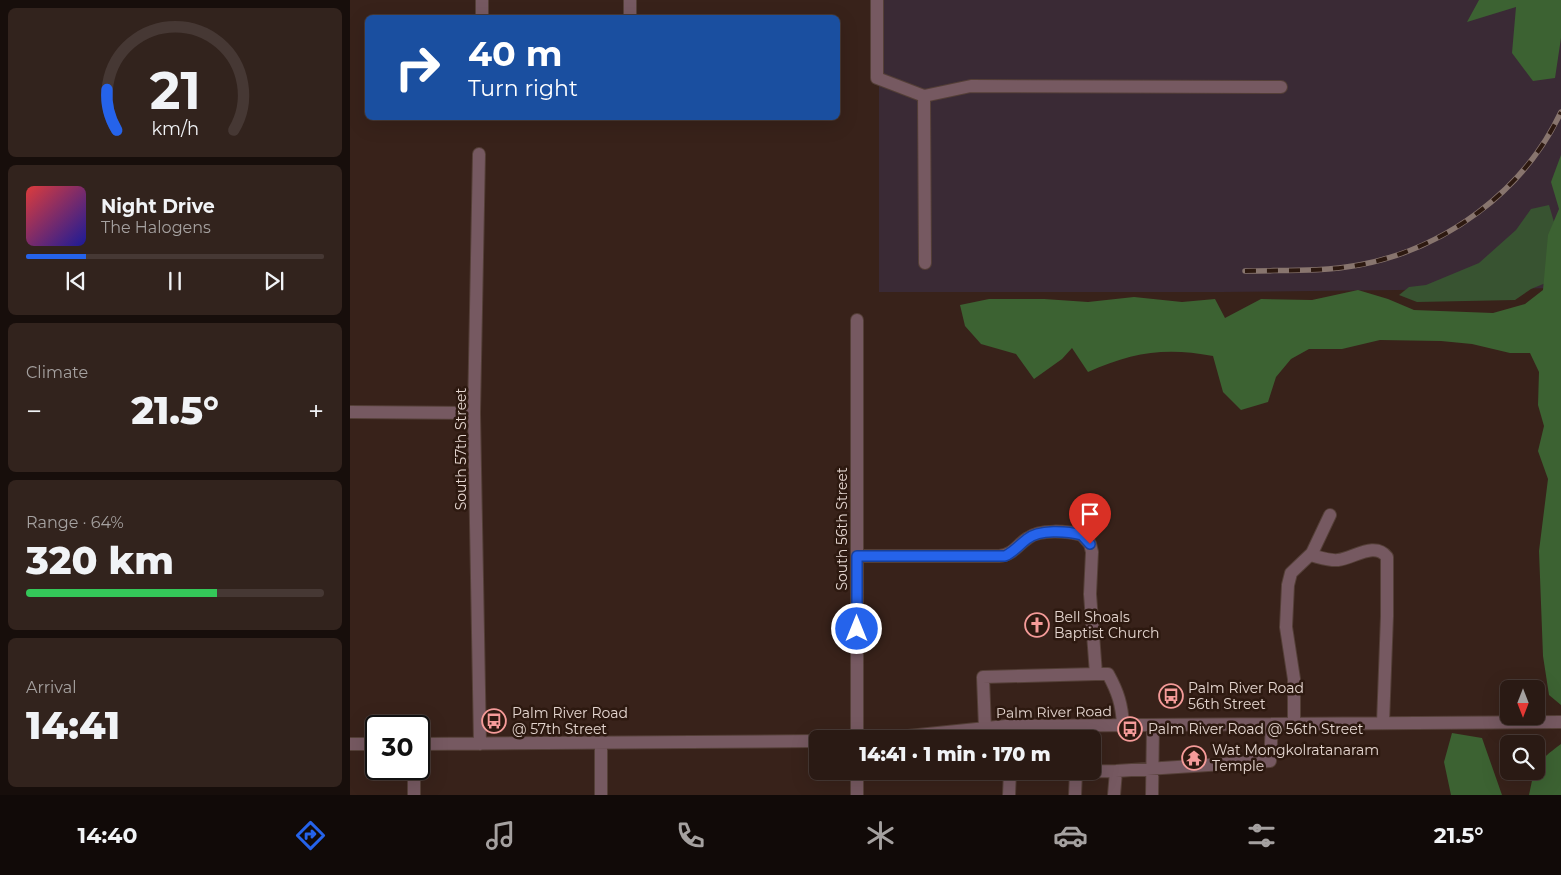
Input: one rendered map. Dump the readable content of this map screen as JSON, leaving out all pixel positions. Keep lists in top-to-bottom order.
{
  "streets": {
    "street": ["South 57th Street", "South 56th Street", "Palm River Road"]
  },
  "places": {
    "church": ["Bell Shoals Baptist Church"],
    "bus stop": ["Palm River Road 56th Street", "Palm River Road @ 57th Street", "Palm River Road @ 56th Street"],
    "temple": ["Wat Mongkolratanaram Temple"]
  },
  "north": "bottom",
  "page": {
    "turn": ["40 m", "Turn right"],
    "song": ["Night Drive", "The Halogens"],
    "tile": [
      "Climate",
      ["Range · 64%", "320 km"],
      ["Arrival", "14:41"]
    ],
    "heat": ["−", "21.5°", "+"],
    "limit": "30",
    "trip": "14:41 · 1 min · 170 m",
    "tabs": ["14:40", "21.5°"],
    "gauge": ["21", "km/h"]
  }
}
